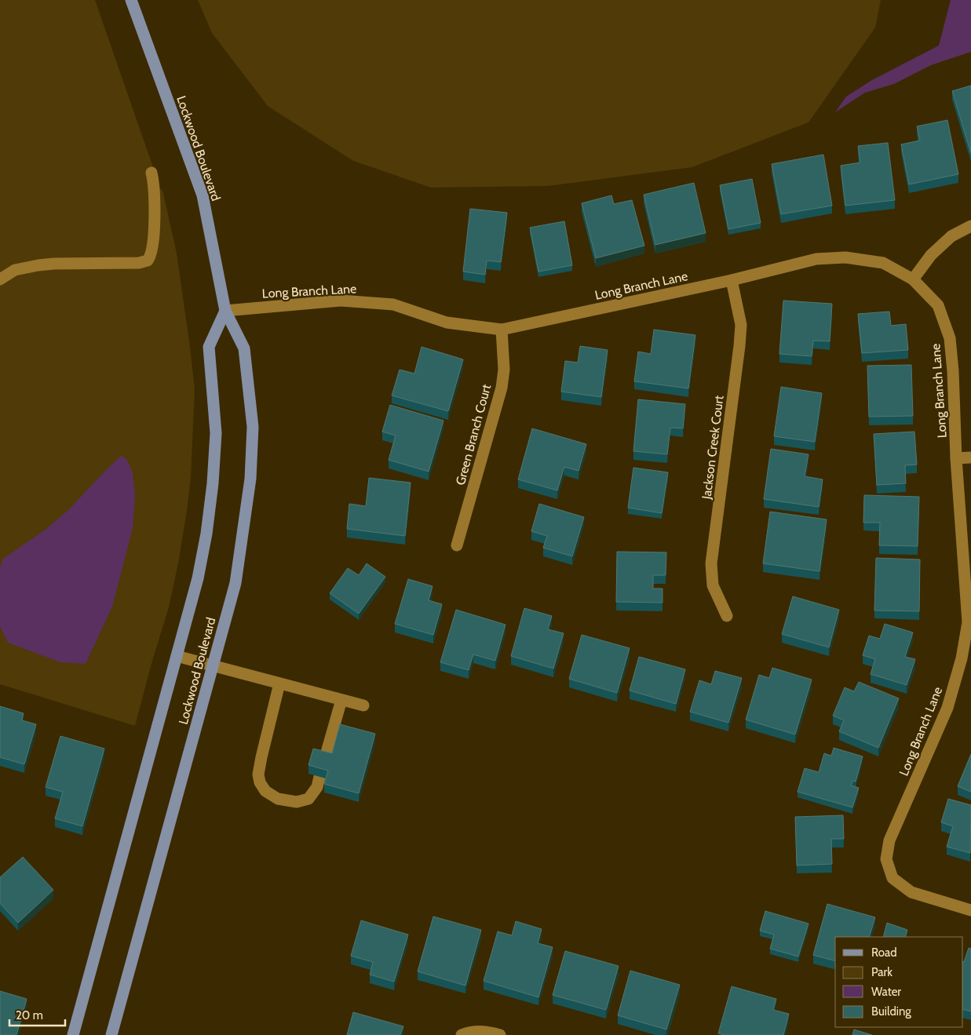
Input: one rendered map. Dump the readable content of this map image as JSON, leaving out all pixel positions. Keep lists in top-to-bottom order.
{
  "streets": {
    "main road": ["Lockwood Boulevard"],
    "street": ["Long Branch Lane", "Green Branch Court", "Jackson Creek Court"]
  },
  "crossings": [
    ["Lockwood Boulevard", "Long Branch Lane"],
    ["Long Branch Lane", "Green Branch Court"],
    ["Long Branch Lane", "Jackson Creek Court"]
  ],
  "legend": [
    "Road",
    "Park",
    "Water",
    "Building"
  ],
  "scale_bar": "20 m"
}
